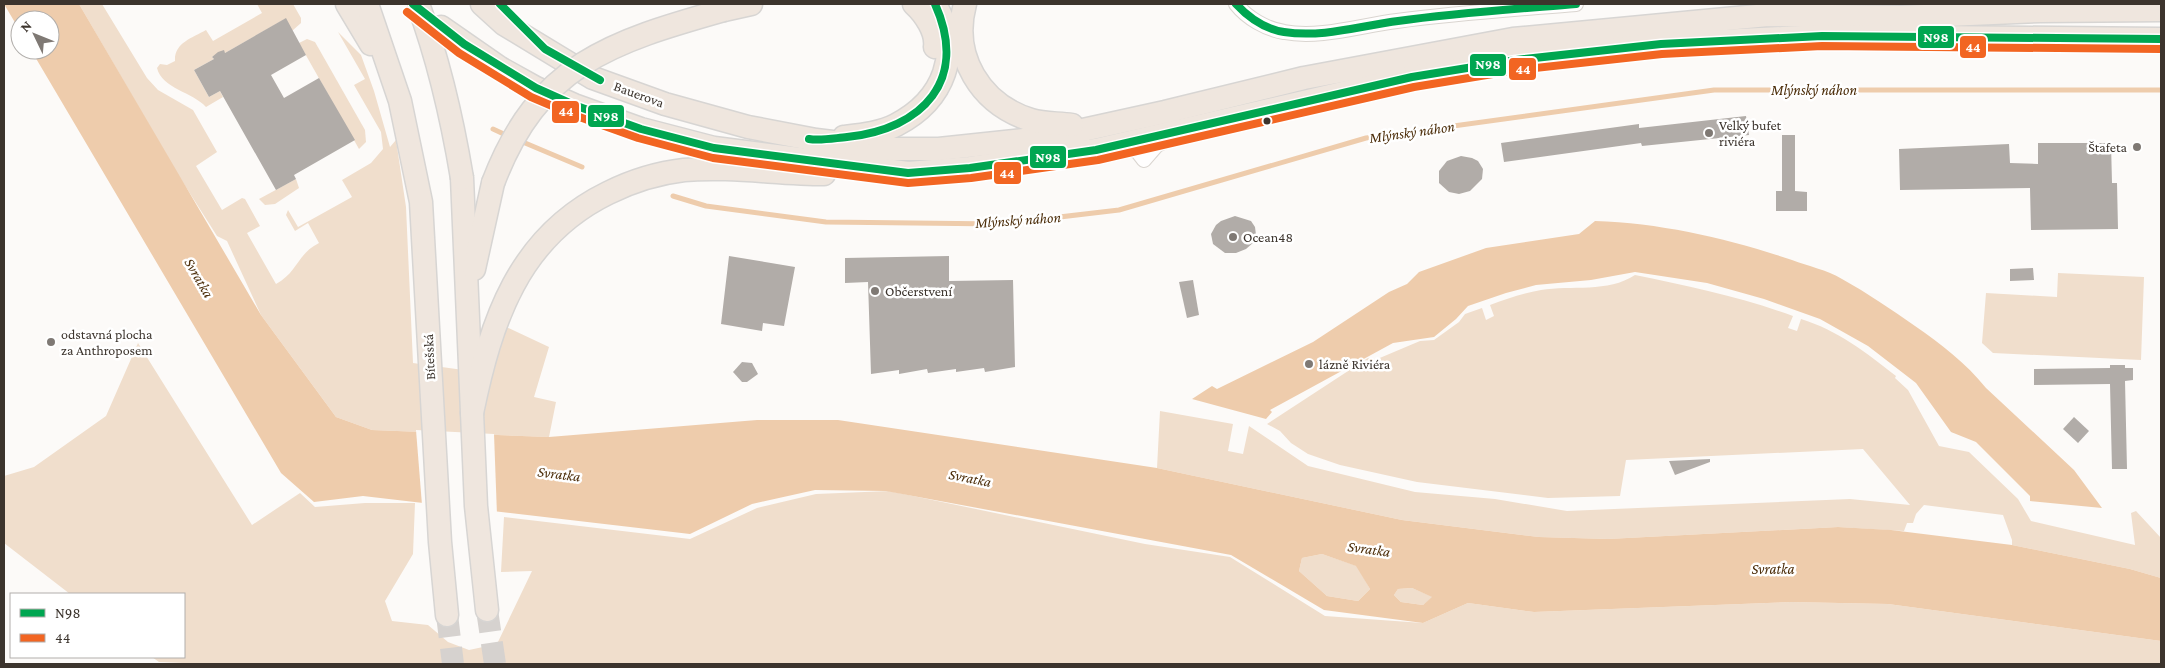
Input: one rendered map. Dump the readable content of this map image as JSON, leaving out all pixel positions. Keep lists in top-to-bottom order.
{
  "streets": {
    "highway": ["Bauerova", "Bítešská"]
  },
  "water": ["Mlýnský náhon", "Svratka"],
  "places": [
    "Velký bufet riviéra",
    "Štafeta",
    "Ocean48",
    "Občerstvení",
    "odstavná plocha za Anthroposem",
    "lázně Riviéra"
  ],
  "lines": ["transit line N98", "transit line 44"],
  "legend": ["N98", "44"],
  "north": "top left"
}
